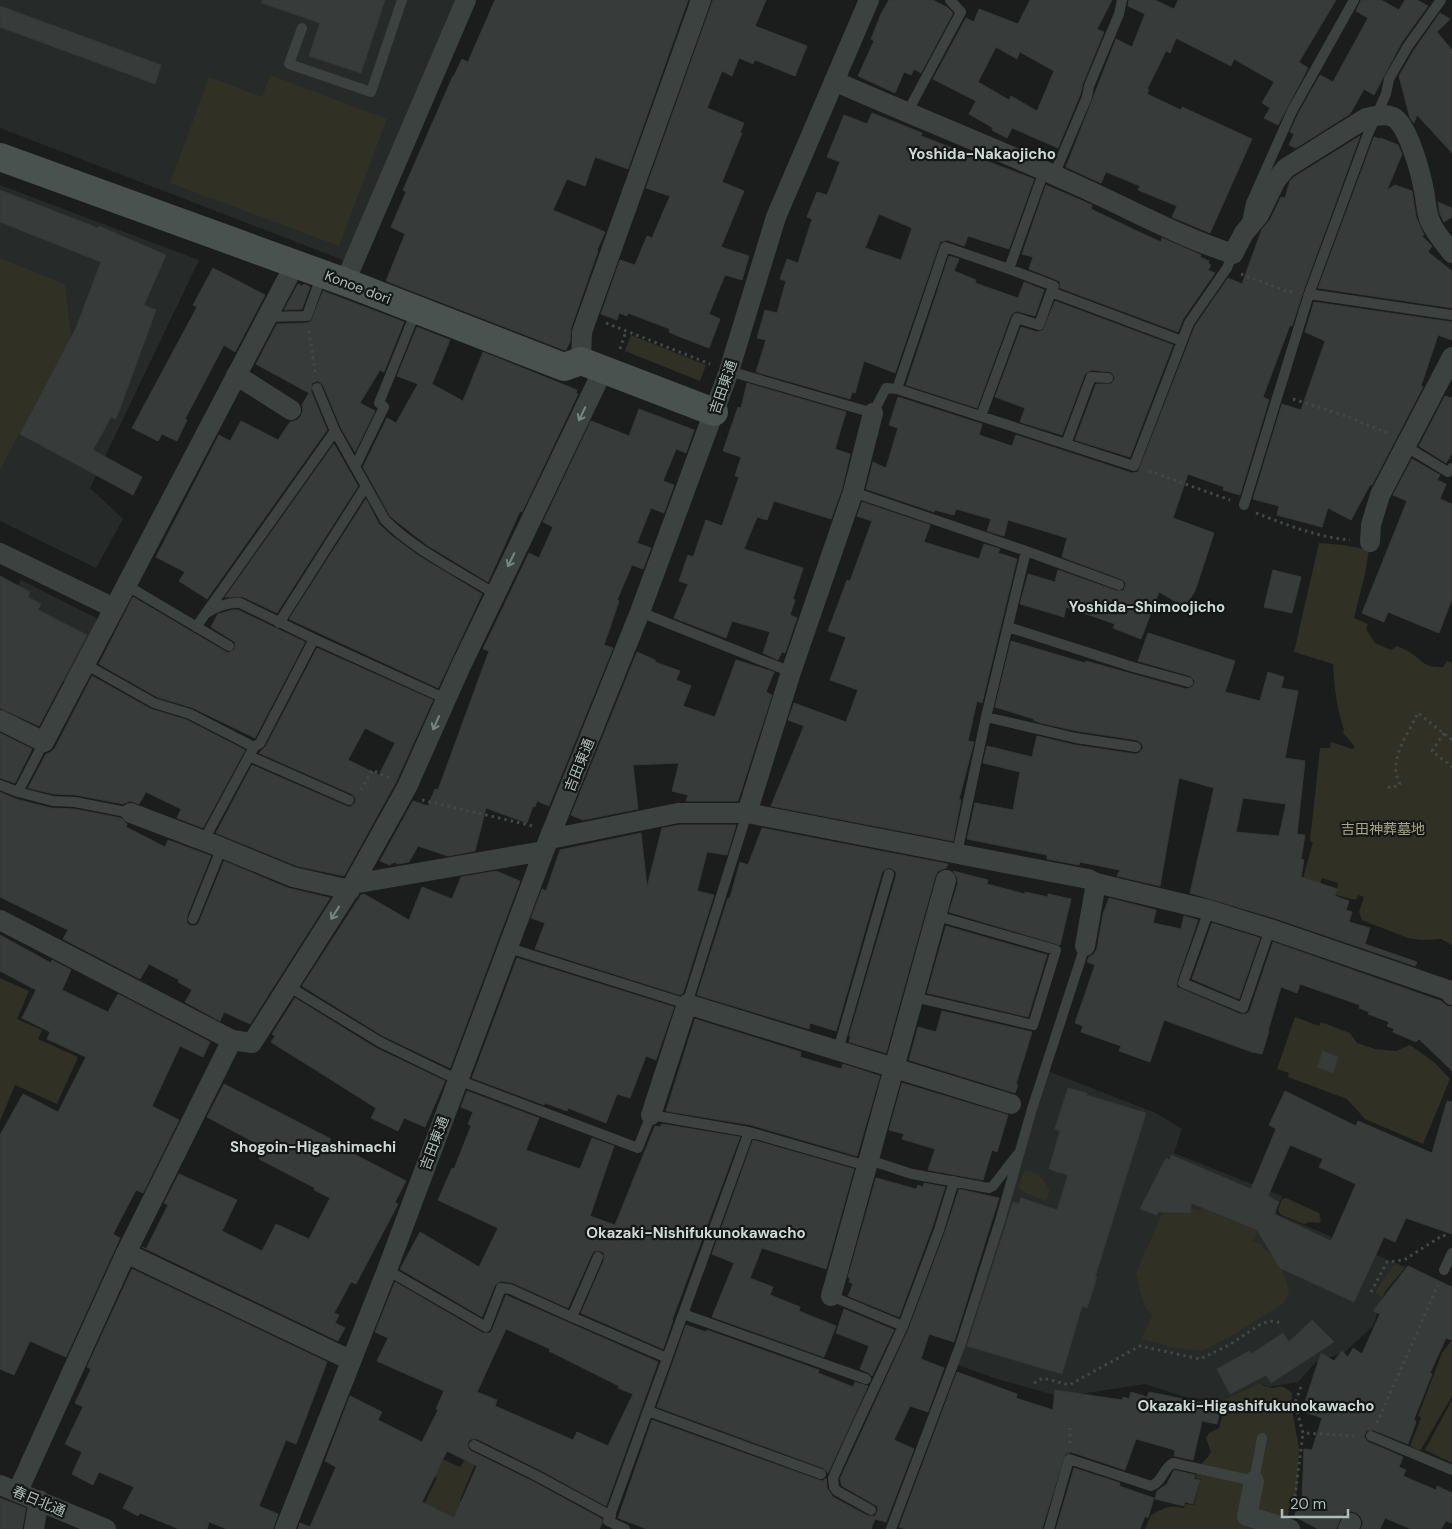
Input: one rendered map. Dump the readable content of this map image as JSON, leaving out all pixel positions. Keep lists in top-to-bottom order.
{
  "streets": {
    "street": ["Konoe dori", "吉田東通", "春日北通"]
  },
  "crossings": [
    ["Konoe dori", "吉田東通"]
  ],
  "districts": [
    "Yoshida-Nakaojicho",
    "Yoshida-Shimoojicho",
    "Shogoin-Higashimachi",
    "Okazaki-Nishifukunokawacho",
    "Okazaki-Higashifukunokawacho"
  ],
  "parks": ["吉田神葬墓地"],
  "scale_bar": "20 m"
}
